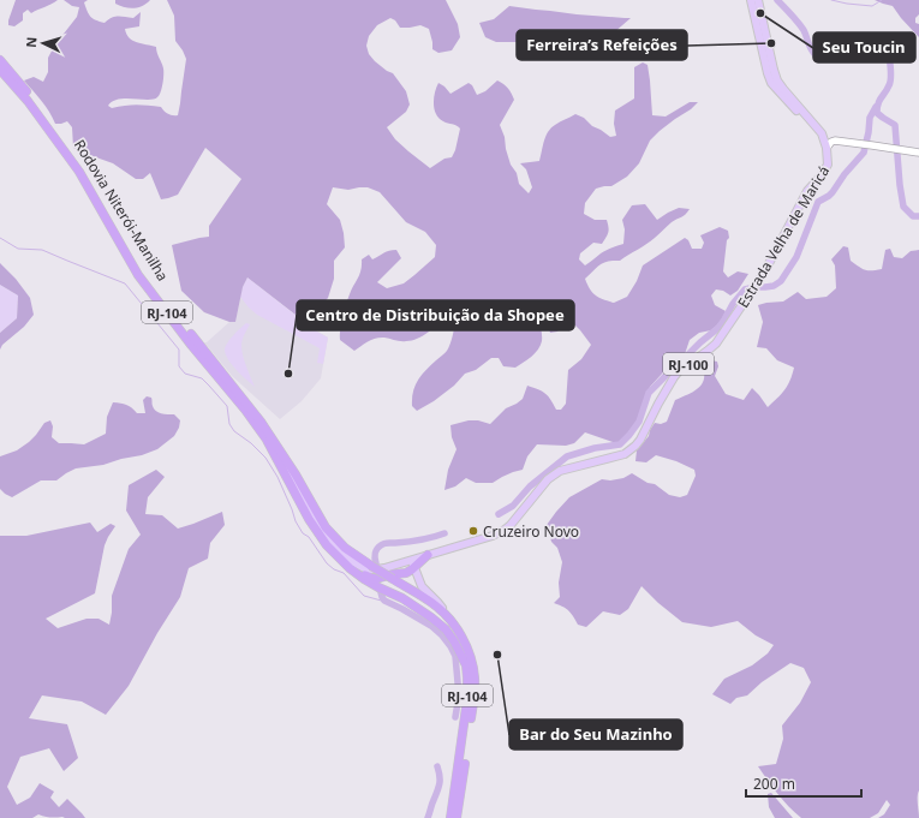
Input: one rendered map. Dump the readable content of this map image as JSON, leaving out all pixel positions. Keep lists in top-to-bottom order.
{
  "streets": {
    "highway": ["Rodovia Niterói-Manilha", "RJ-104"],
    "main road": ["Estrada Velha de Maricá", "RJ-100"]
  },
  "places": [
    "Seu Toucin",
    "Ferreira’s Refeições",
    "Centro de Distribuição da Shopee",
    "Cruzeiro Novo",
    "Bar do Seu Mazinho"
  ],
  "scale_bar": "200 m",
  "north": "left"
}
